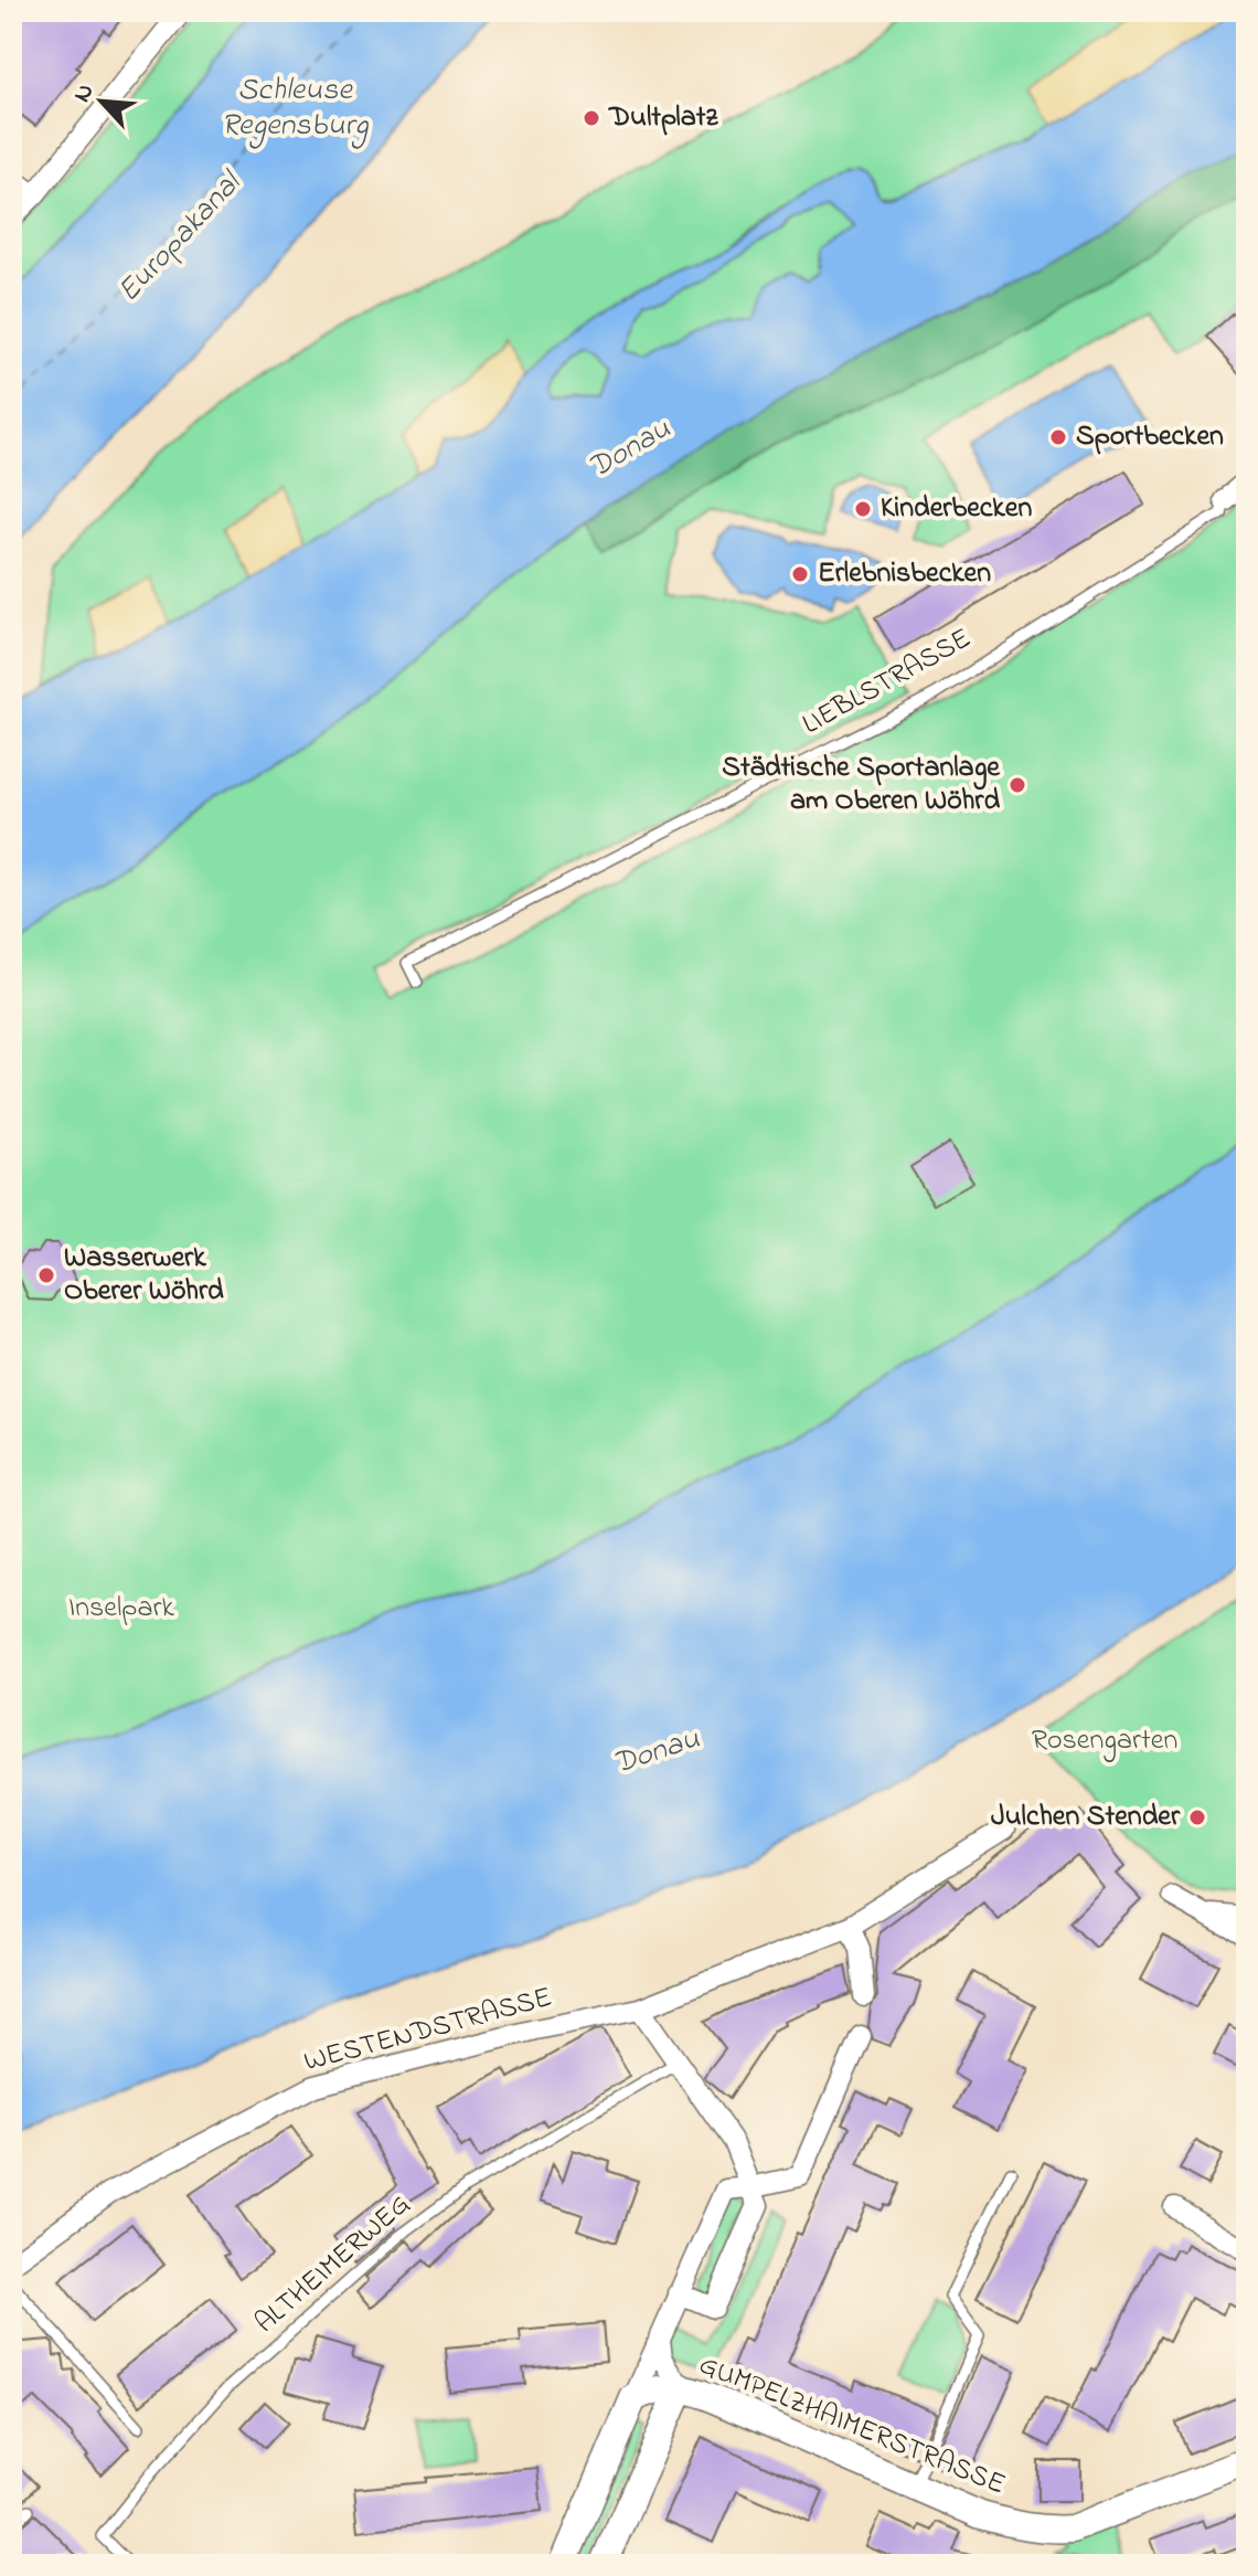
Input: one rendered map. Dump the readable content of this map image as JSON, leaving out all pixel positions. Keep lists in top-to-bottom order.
{
  "streets": {
    "street": ["LIEBLSTRASSE", "WESTENDSTRASSE", "GUMPELZHAIMERSTRASSE"],
    "lane": ["ALTHEIMERWEG"]
  },
  "water": ["Schleuse Regensburg", "Europakanal", "Donau"],
  "parks": ["Inselpark", "Rosengarten"],
  "places": [
    "Dultplatz",
    "Sportbecken",
    "Kinderbecken",
    "Erlebnisbecken",
    "Städtische Sportanlage am Oberen Wöhrd",
    "Wasserwerk Oberer Wöhrd",
    "Julchen Stender"
  ],
  "north": "top left"
}
